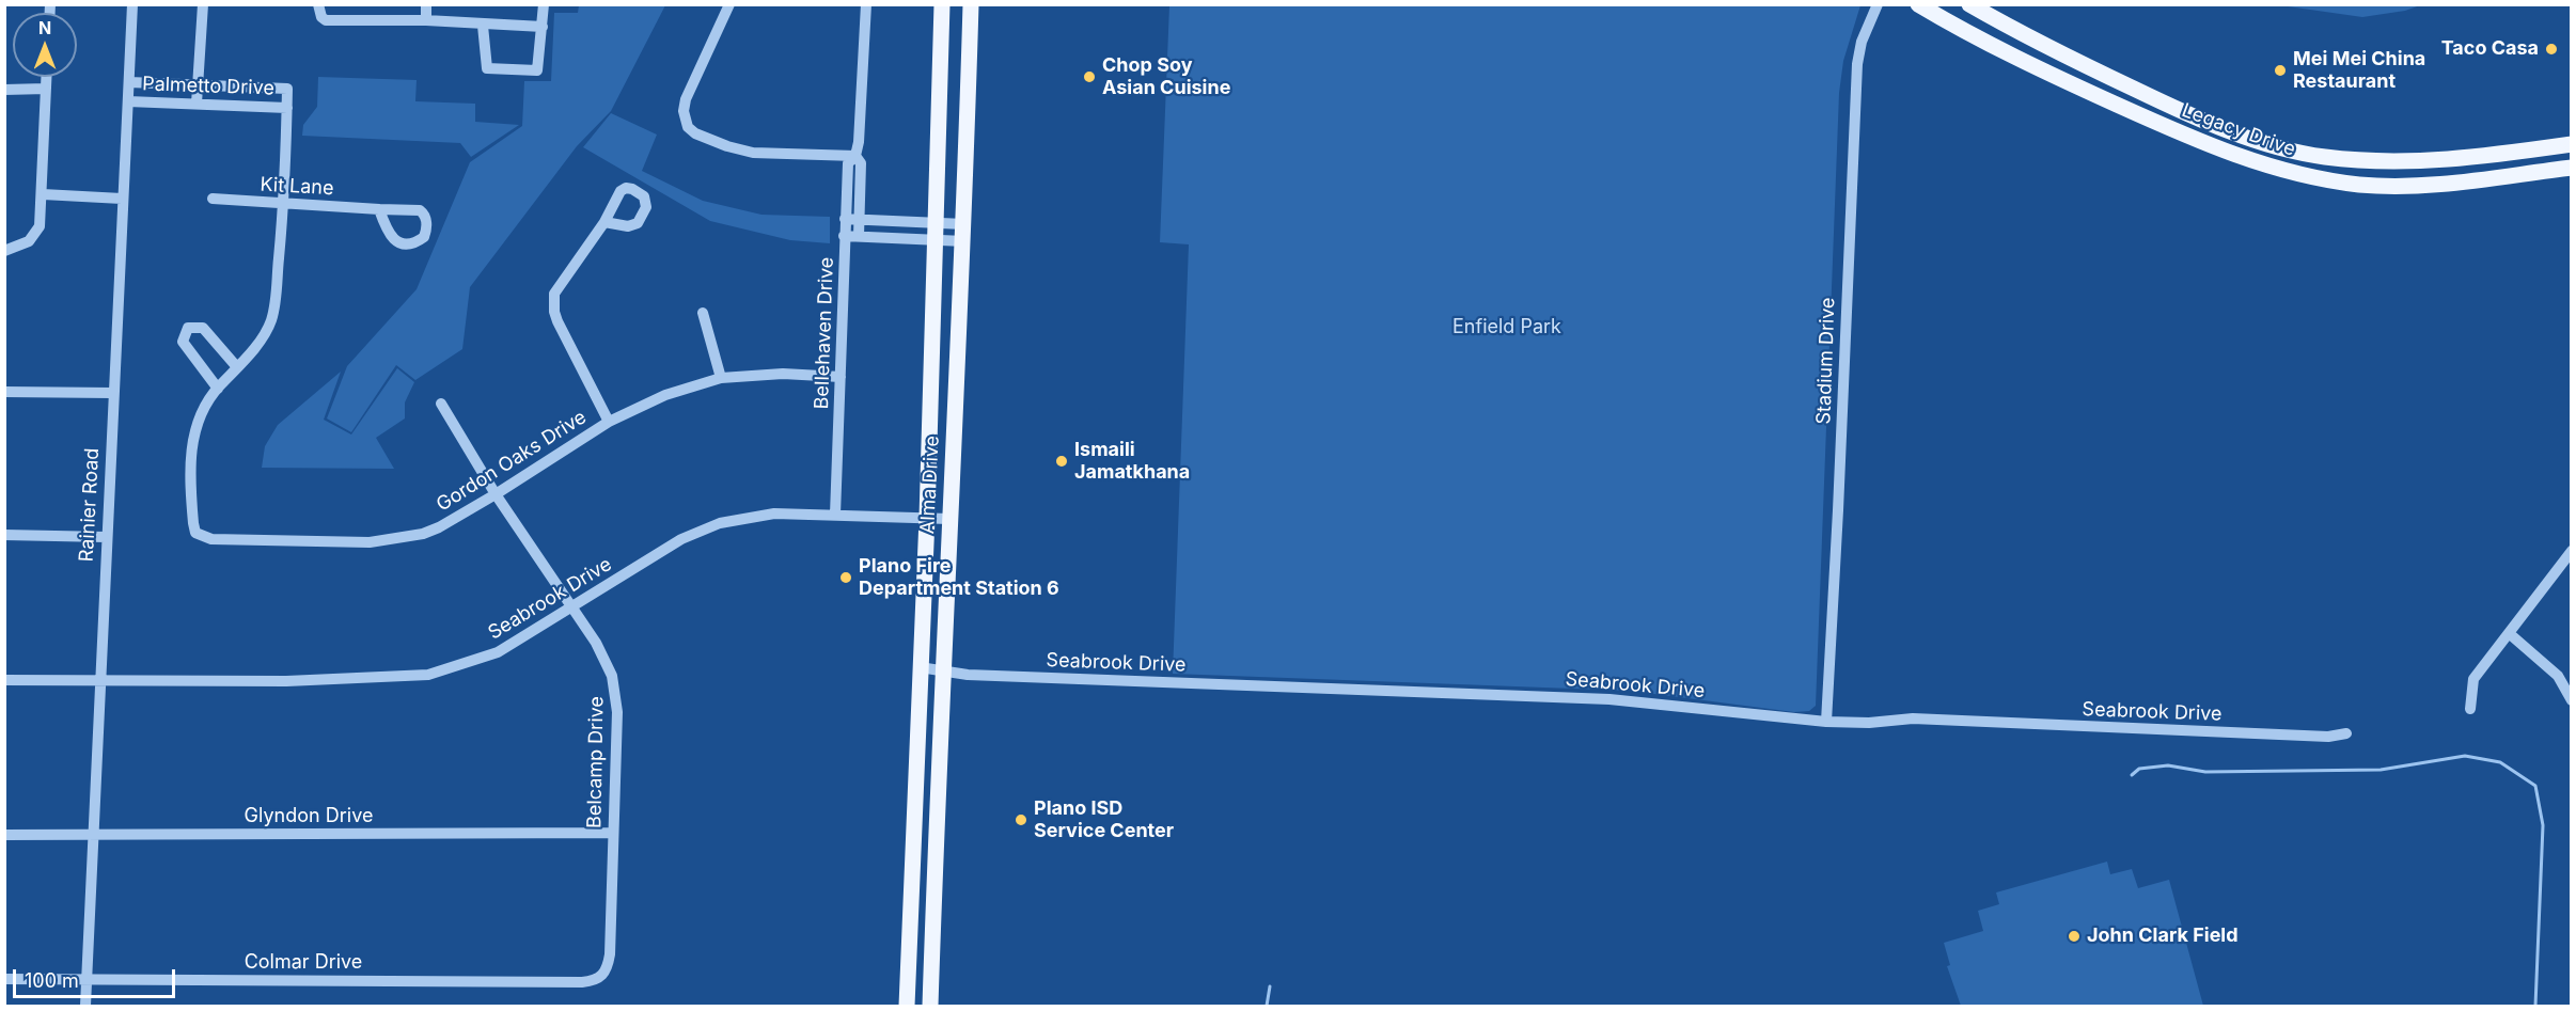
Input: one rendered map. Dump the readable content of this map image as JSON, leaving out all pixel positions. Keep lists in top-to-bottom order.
{
  "streets": {
    "main road": ["Legacy Drive", "Alma Drive"],
    "street": [
      "Palmetto Drive",
      "Kit Lane",
      "Bellehaven Drive",
      "Stadium Drive",
      "Gordon Oaks Drive",
      "Rainier Road",
      "Seabrook Drive",
      "Belcamp Drive",
      "Glyndon Drive",
      "Colmar Drive"
    ]
  },
  "crossings": [
    ["Palmetto Drive", "Rainier Road"],
    ["Bellehaven Drive", "Gordon Oaks Drive"],
    ["Bellehaven Drive", "Seabrook Drive"],
    ["Stadium Drive", "Seabrook Drive"],
    ["Gordon Oaks Drive", "Belcamp Drive"],
    ["Alma Drive", "Seabrook Drive"],
    ["Rainier Road", "Seabrook Drive"],
    ["Rainier Road", "Glyndon Drive"],
    ["Rainier Road", "Colmar Drive"],
    ["Seabrook Drive", "Belcamp Drive"],
    ["Belcamp Drive", "Glyndon Drive"],
    ["Belcamp Drive", "Colmar Drive"]
  ],
  "parks": ["Enfield Park"],
  "places": [
    "Taco Casa",
    "Mei Mei China Restaurant",
    "Chop Soy Asian Cuisine",
    "Ismaili Jamatkhana",
    "Plano Fire Department Station 6",
    "Plano ISD Service Center",
    "John Clark Field"
  ],
  "scale_bar": "100 m",
  "north": "top"
}
